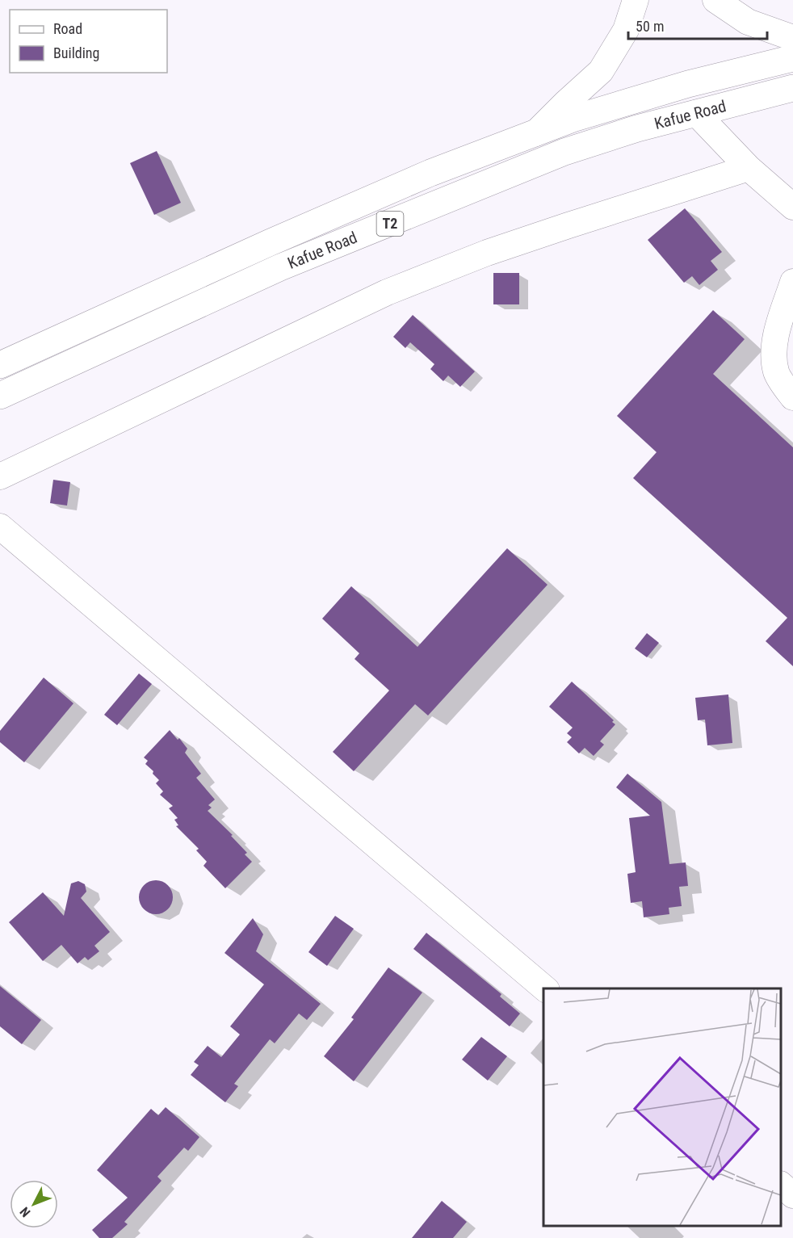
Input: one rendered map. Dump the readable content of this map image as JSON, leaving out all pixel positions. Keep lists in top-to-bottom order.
{
  "streets": {
    "main road": ["Kafue Road", "T2"]
  },
  "legend": ["Road", "Building"],
  "scale_bar": "50 m",
  "north": "bottom left"
}
